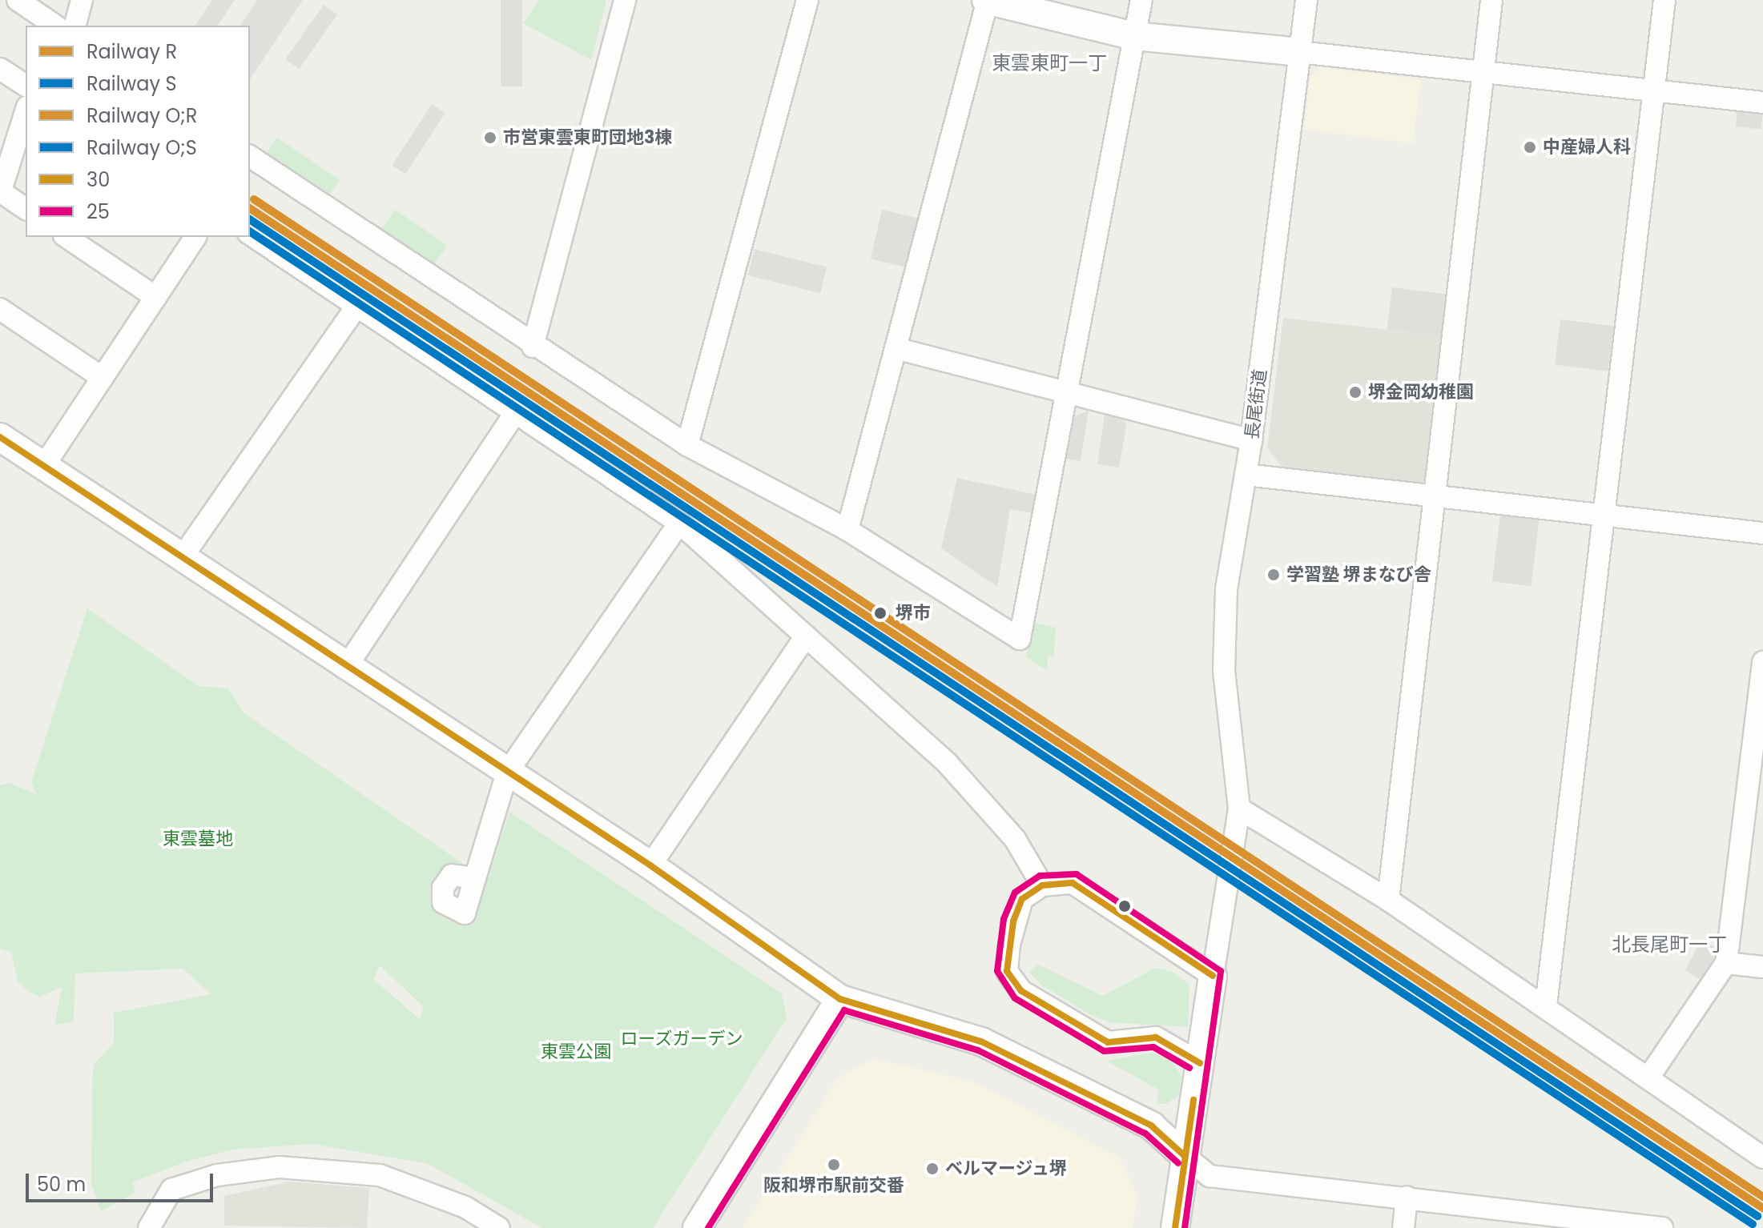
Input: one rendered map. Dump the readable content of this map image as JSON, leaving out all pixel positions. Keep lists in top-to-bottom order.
{
  "streets": {
    "street": ["長尾街道"]
  },
  "districts": ["東雲東町一丁", "北長尾町一丁"],
  "parks": ["東雲墓地", "ローズガーデン", "東雲公園"],
  "places": [
    "市営東雲東町団地3棟",
    "中産婦人科",
    "堺金岡幼稚園",
    "学習塾 堺まなび舎",
    "堺市",
    "阪和堺市駅前交番",
    "ベルマージュ堺"
  ],
  "lines": [
    "rail line O;R",
    "rail line R",
    "rail line S",
    "rail line O;S",
    "transit line 30",
    "transit line 25"
  ],
  "legend": [
    "Railway R",
    "Railway S",
    "Railway O;R",
    "Railway O;S",
    "30",
    "25"
  ],
  "scale_bar": "50 m"
}
